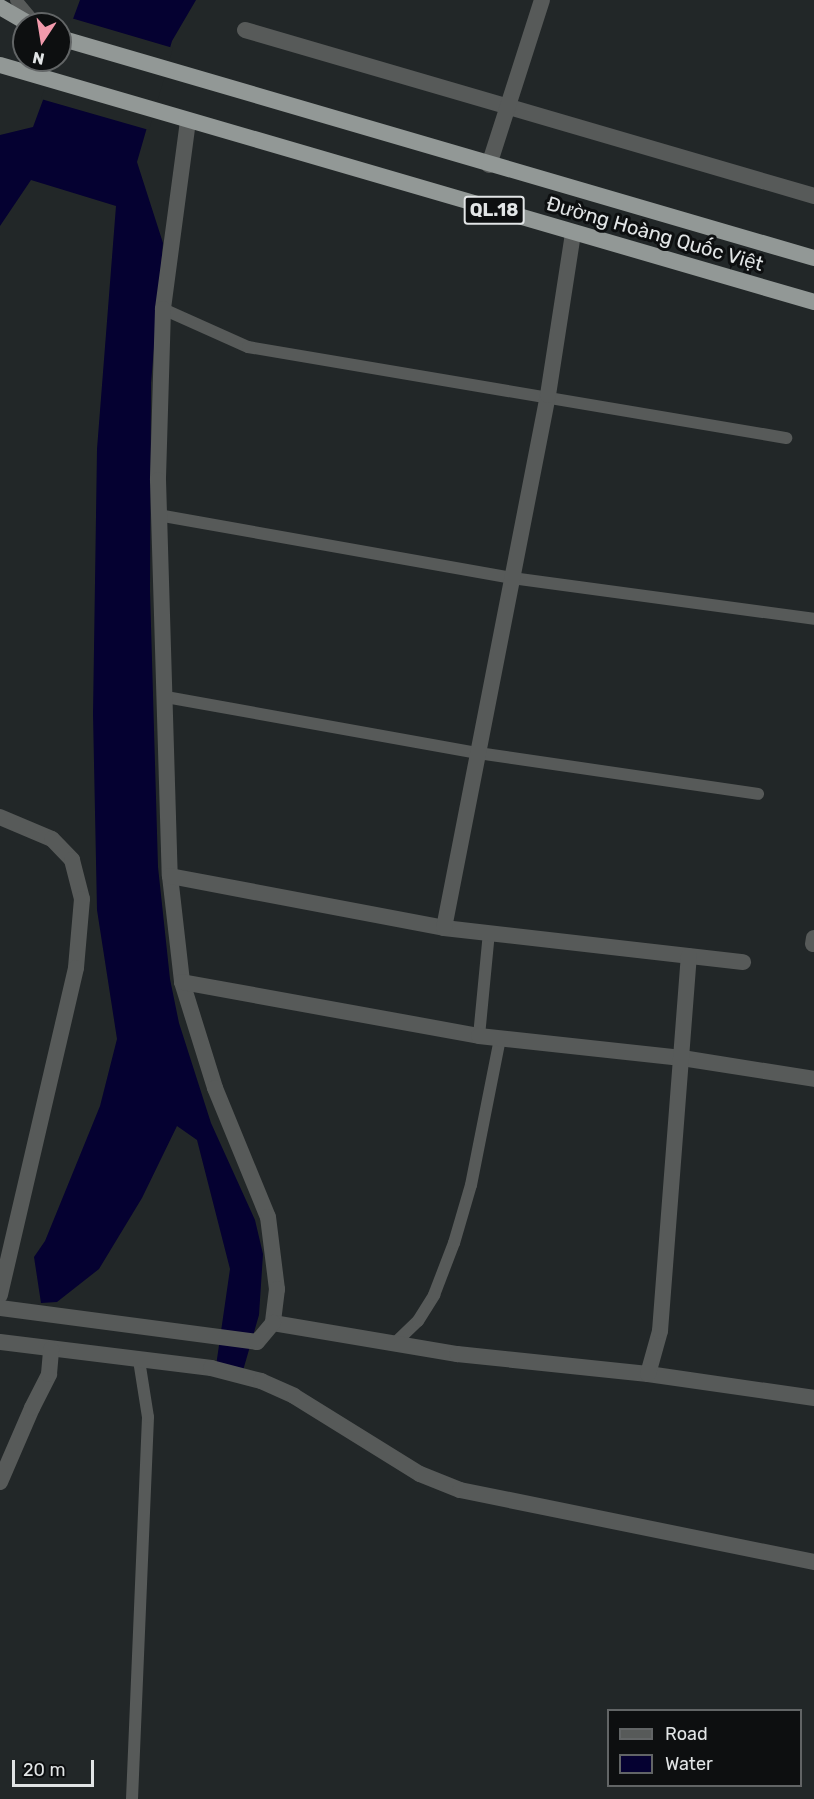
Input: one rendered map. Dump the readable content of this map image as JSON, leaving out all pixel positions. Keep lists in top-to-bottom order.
{
  "streets": {
    "highway": ["QL.18", "Đường Hoàng Quốc Việt"]
  },
  "crossings": [
    ["QL.18", "Đường Hoàng Quốc Việt"]
  ],
  "legend": ["Road", "Water"],
  "scale_bar": "20 m",
  "north": "bottom"
}
